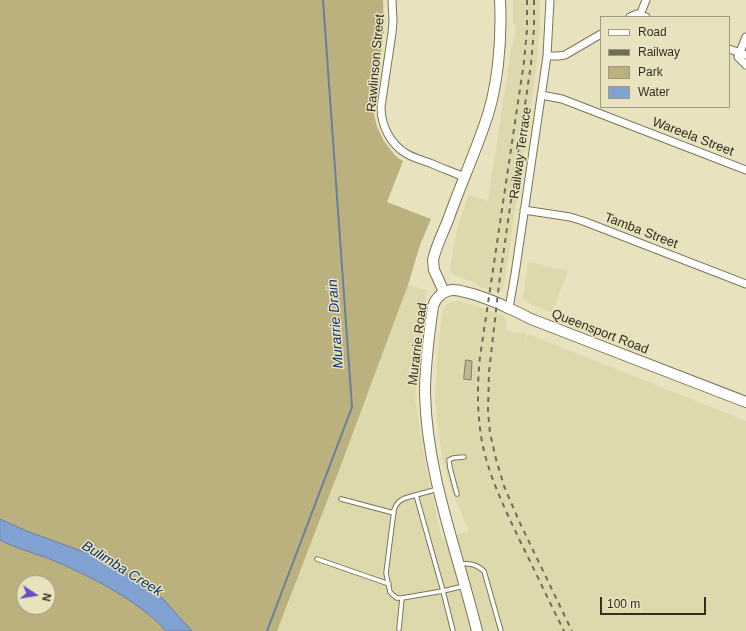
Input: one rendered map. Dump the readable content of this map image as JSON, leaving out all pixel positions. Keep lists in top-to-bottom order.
{
  "streets": {
    "street": [
      "Rawlinson Street",
      "Wareela Street",
      "Railway Terrace",
      "Tamba Street",
      "Queensport Road",
      "Murarrie Road"
    ]
  },
  "crossings": [
    ["Rawlinson Street", "Murarrie Road"],
    ["Wareela Street", "Railway Terrace"],
    ["Railway Terrace", "Tamba Street"],
    ["Railway Terrace", "Queensport Road"],
    ["Queensport Road", "Murarrie Road"]
  ],
  "water": ["Murarrie Drain", "Bulimba Creek"],
  "legend": [
    "Road",
    "Railway",
    "Park",
    "Water"
  ],
  "scale_bar": "100 m",
  "north": "right"
}
